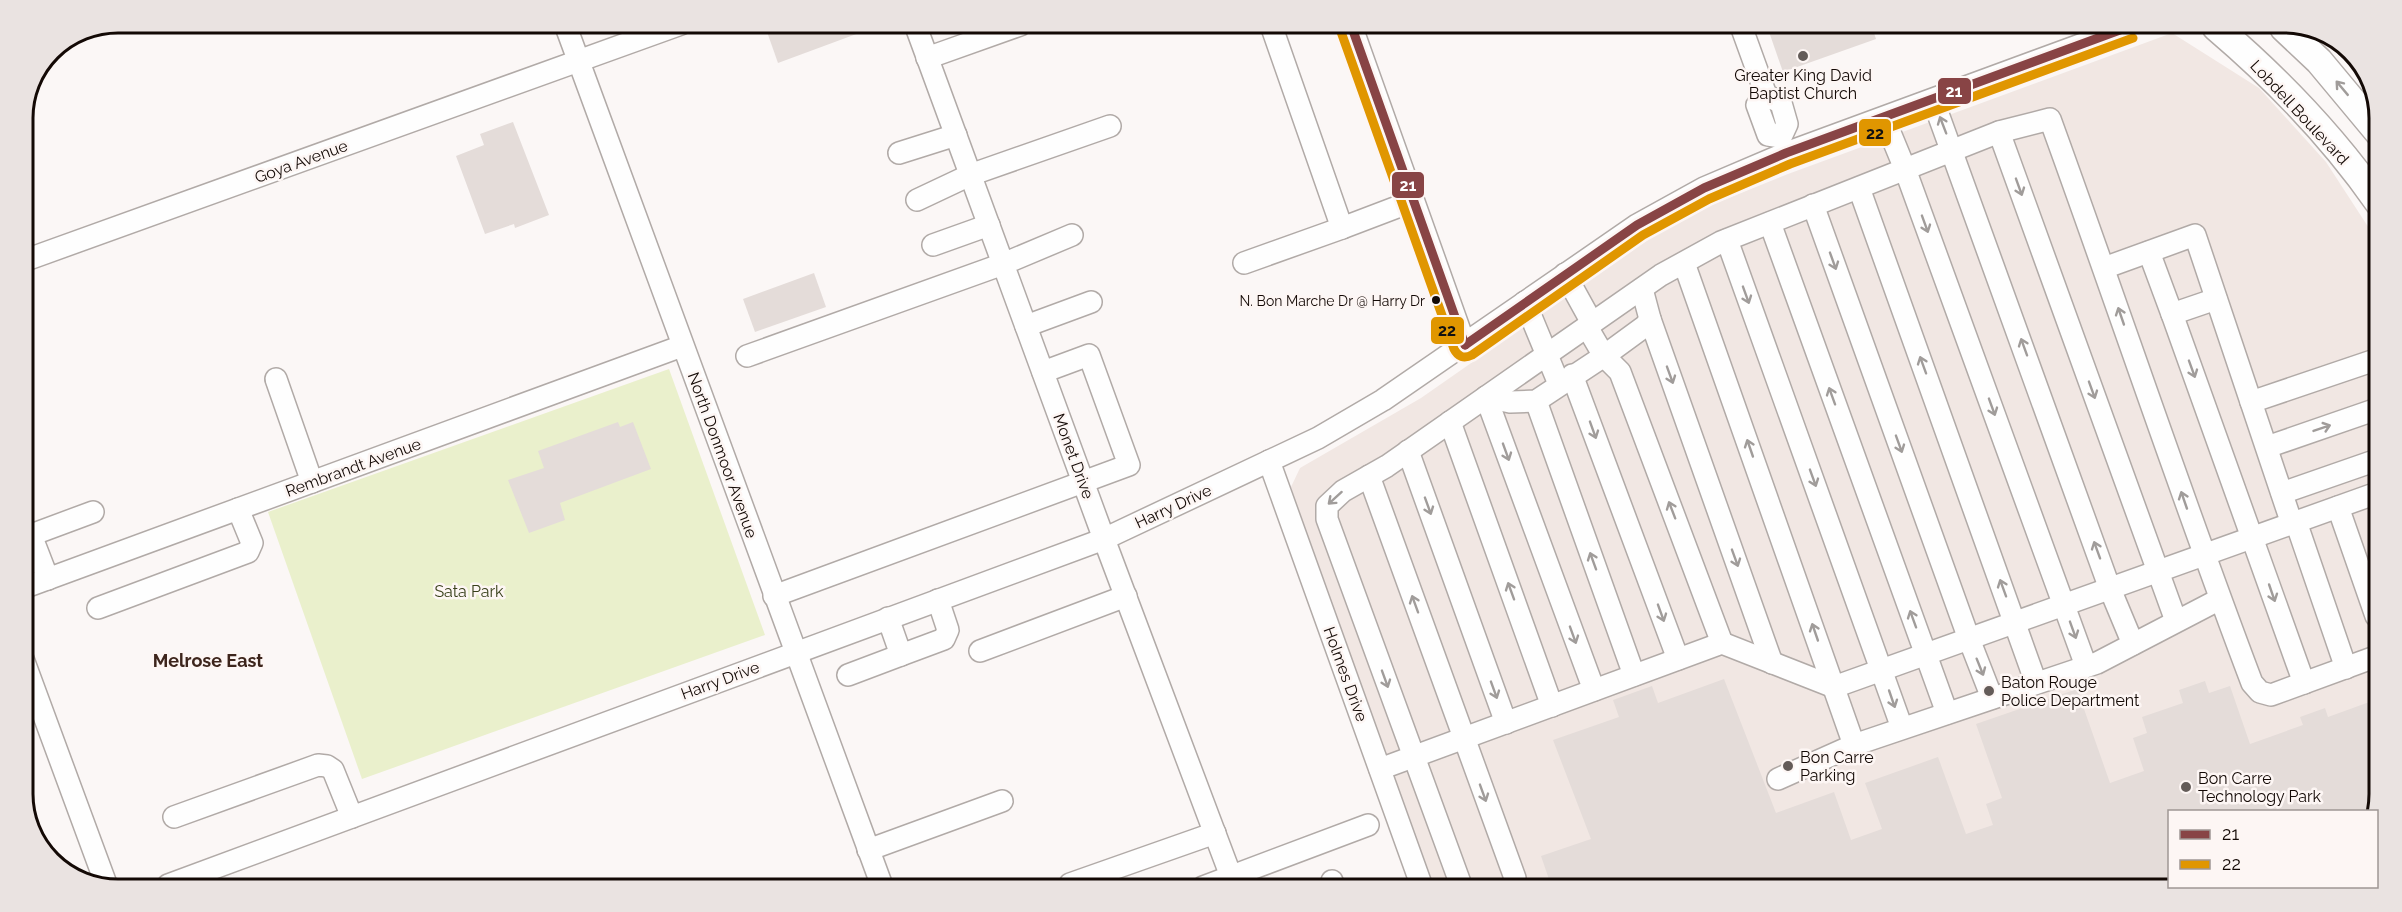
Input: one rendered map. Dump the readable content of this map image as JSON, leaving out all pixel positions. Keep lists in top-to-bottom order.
{
  "streets": {
    "main road": ["Lobdell Boulevard"],
    "street": [
      "Goya Avenue",
      "North Donmoor Avenue",
      "Monet Drive",
      "Rembrandt Avenue",
      "Harry Drive",
      "Holmes Drive"
    ]
  },
  "crossings": [
    ["Goya Avenue", "North Donmoor Avenue"],
    ["North Donmoor Avenue", "Rembrandt Avenue"],
    ["North Donmoor Avenue", "Harry Drive"],
    ["Monet Drive", "Harry Drive"],
    ["Harry Drive", "Holmes Drive"]
  ],
  "districts": ["Melrose East"],
  "parks": ["Sata Park"],
  "places": [
    "Greater King David Baptist Church",
    "N. Bon Marche Dr @ Harry Dr",
    "Baton Rouge Police Department",
    "Bon Carre Parking",
    "Bon Carre Technology Park"
  ],
  "lines": ["transit line 21", "transit line 22"],
  "legend": ["21", "22"]
}
